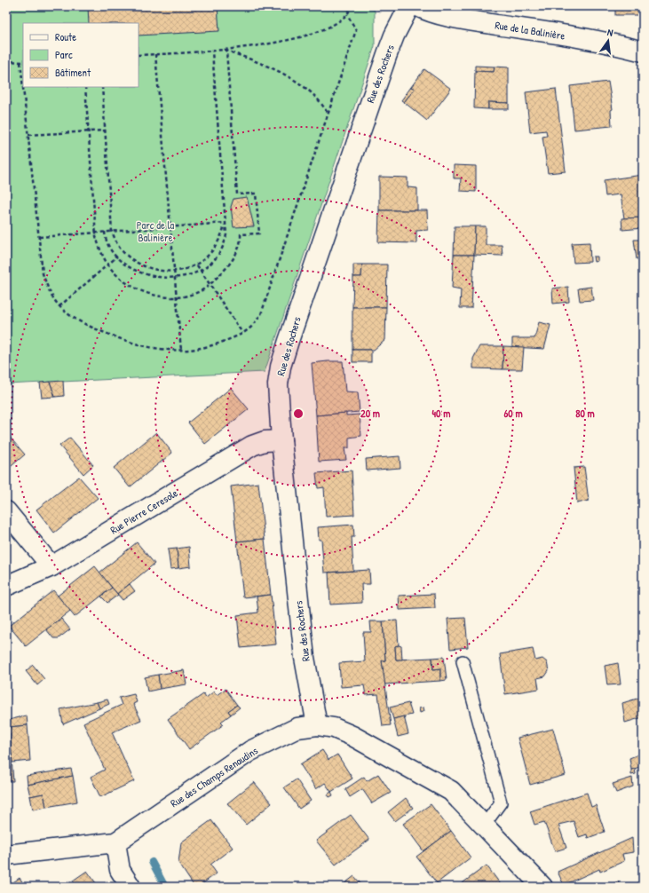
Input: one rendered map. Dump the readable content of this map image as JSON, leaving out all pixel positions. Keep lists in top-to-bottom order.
{
  "streets": {
    "street": [
      "Rue de la Balinière",
      "Rue des Rochers",
      "Rue Pierre Ceresole",
      "Rue des Champs Renaudins"
    ]
  },
  "crossings": [
    ["Rue des Rochers", "Rue Pierre Ceresole"],
    ["Rue des Rochers", "Rue des Champs Renaudins"]
  ],
  "parks": ["Parc de la Balinière"],
  "legend": ["Route", "Parc", "Bâtiment"],
  "north": "top",
  "rings": [
    "20 m",
    "40 m",
    "60 m",
    "80 m"
  ]
}
